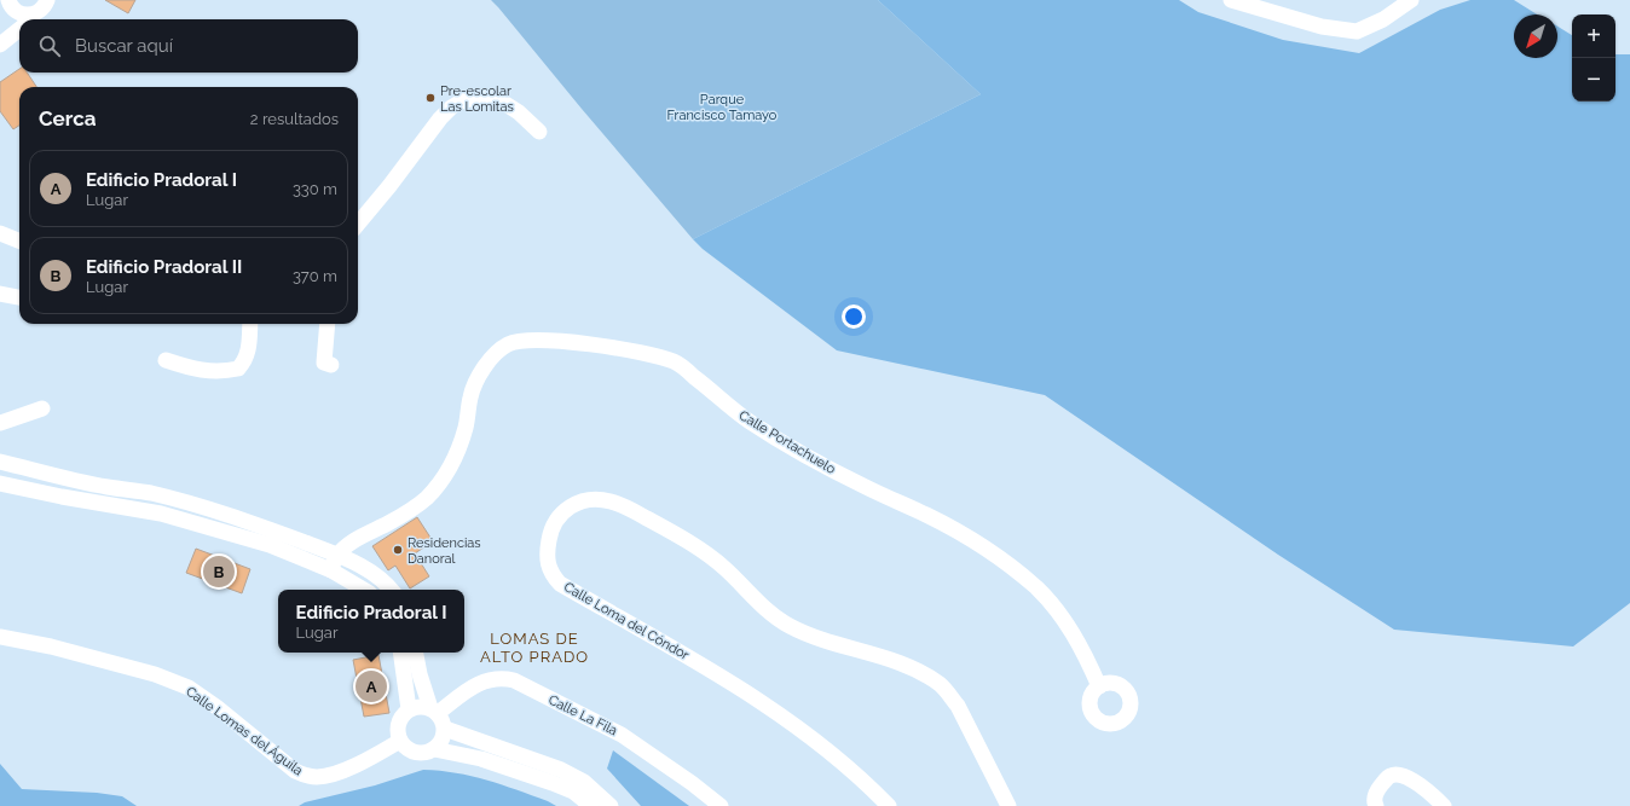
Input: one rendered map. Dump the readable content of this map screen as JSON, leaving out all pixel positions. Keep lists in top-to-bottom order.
{
  "streets": {
    "street": [
      "Calle Portachuelo",
      "Calle Loma del Cóndor",
      "Calle La Fila",
      "Calle Lomas del Águila"
    ]
  },
  "crossings": [
    ["Calle La Fila", "Calle Lomas del Águila"]
  ],
  "districts": ["LOMAS DE ALTO PRADO"],
  "parks": ["Parque Francisco Tamayo"],
  "places": ["Pre-escolar Las Lomitas", "Residencias Danoral"],
  "north": "bottom left",
  "page": {
    "map_buttons": ["+", "−"],
    "search": "Buscar aquí",
    "heading": ["Cerca", "2 resultados"],
    "list": [
      {
        "mark": "A",
        "name": "Edificio Pradoral I",
        "note": "Lugar",
        "value": "330 m"
      },
      {
        "mark": "B",
        "name": "Edificio Pradoral II",
        "note": "Lugar",
        "value": "370 m"
      }
    ],
    "pins": ["B", "A"],
    "popup": ["Edificio Pradoral I", "Lugar"]
  }
}
